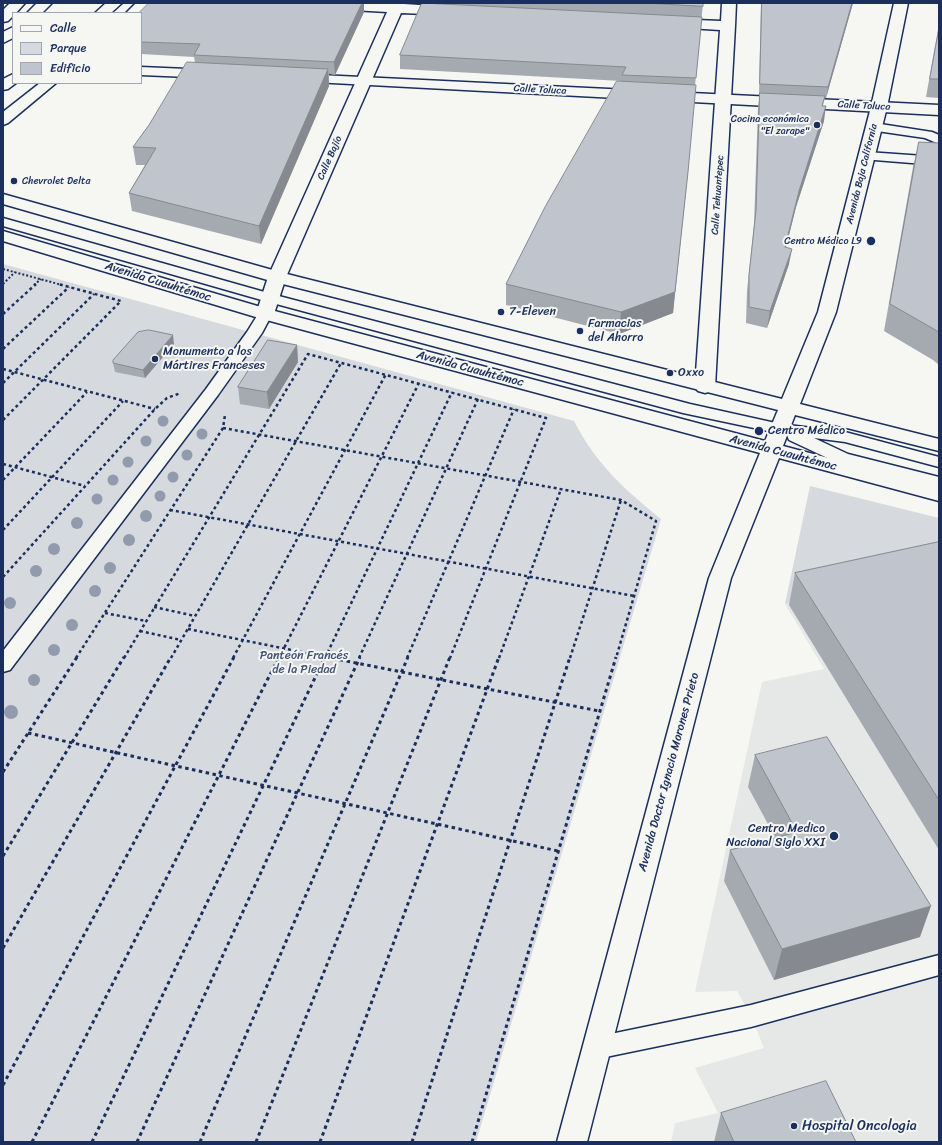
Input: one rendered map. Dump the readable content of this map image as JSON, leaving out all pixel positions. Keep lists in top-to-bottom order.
{
  "streets": {
    "main road": [
      "Calle Toluca",
      "Calle Bajío",
      "Avenida Baja California",
      "Calle Tehuantepec",
      "Avenida Cuauhtémoc",
      "Avenida Doctor Ignacio Morones Prieto"
    ]
  },
  "crossings": [
    ["Calle Toluca", "Calle Bajío"],
    ["Calle Toluca", "Avenida Baja California"],
    ["Calle Toluca", "Calle Tehuantepec"],
    ["Calle Bajío", "Avenida Cuauhtémoc"],
    ["Avenida Baja California", "Avenida Doctor Ignacio Morones Prieto"],
    ["Avenida Cuauhtémoc", "Avenida Doctor Ignacio Morones Prieto"]
  ],
  "parks": ["Panteón Francés de la Piedad"],
  "places": [
    "Cocina económica \"El zarape\"",
    "Chevrolet Delta",
    "Centro Médico L9",
    "7-Eleven",
    "Farmacias del Ahorro",
    "Monumento a los Mártires Franceses",
    "Oxxo",
    "Centro Médico",
    "Centro Medico Nacional Siglo XXI",
    "Hospital Oncologia"
  ],
  "legend": ["Calle", "Parque", "Edificio"]
}
